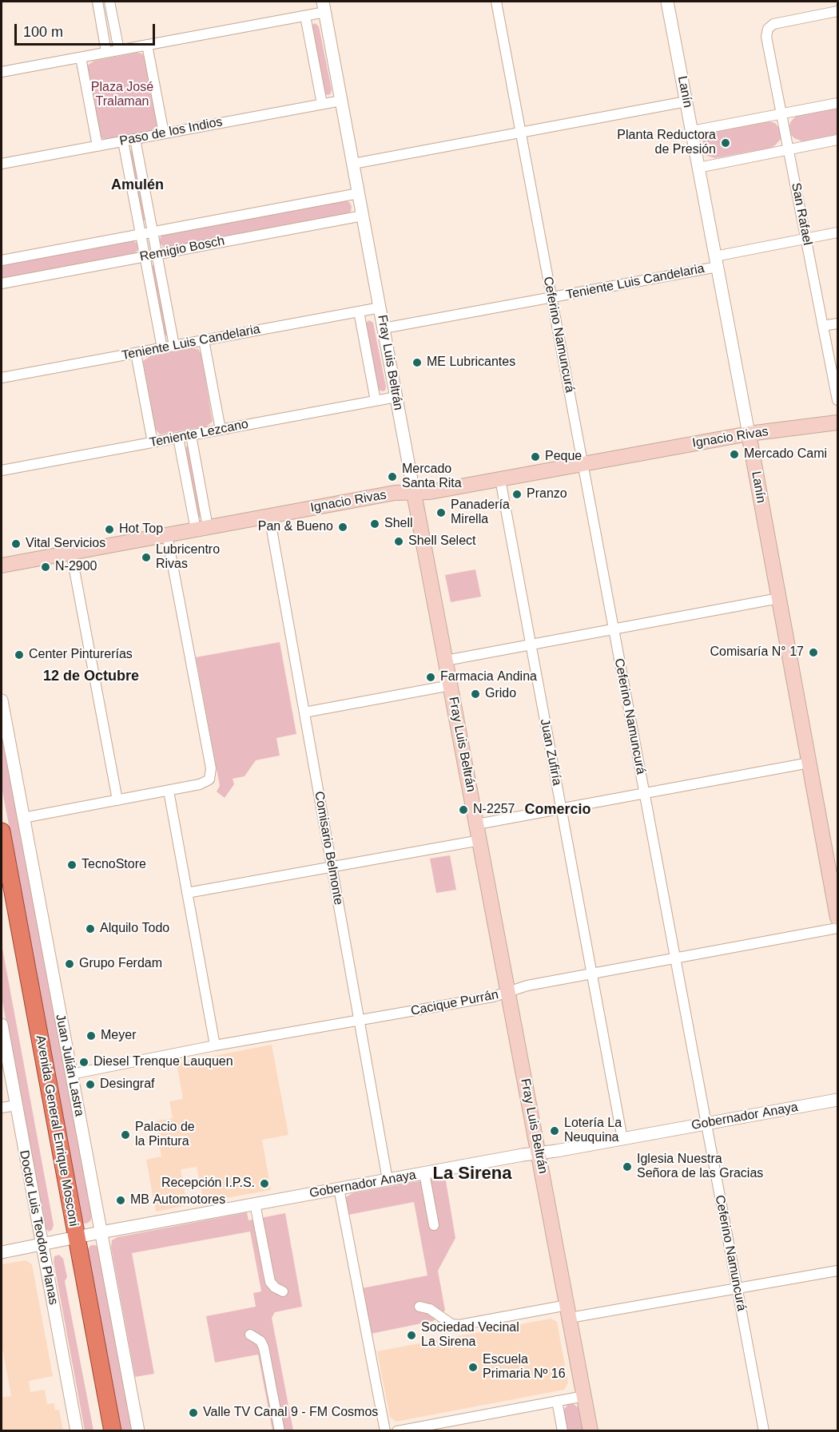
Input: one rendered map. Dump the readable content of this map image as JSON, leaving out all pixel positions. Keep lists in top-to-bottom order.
{
  "streets": {
    "highway": ["Avenida General Enrique Mosconi"],
    "main road": ["Lanín", "Fray Luis Beltrán", "Ignacio Rivas"],
    "street": [
      "Paso de los Indios",
      "San Rafael",
      "Remigio Bosch",
      "Teniente Luis Candelaria",
      "Ceferino Namuncurá",
      "Teniente Lezcano",
      "Juan Zufiría",
      "Comisario Belmonte",
      "Cacique Purrán",
      "Juan Julián Lastra",
      "Gobernador Anaya",
      "Doctor Luis Teodoro Planas"
    ]
  },
  "crossings": [
    ["Lanín", "Teniente Luis Candelaria"],
    ["Lanín", "Ignacio Rivas"],
    ["Paso de los Indios", "Fray Luis Beltrán"],
    ["San Rafael", "Teniente Luis Candelaria"],
    ["Remigio Bosch", "Fray Luis Beltrán"],
    ["Teniente Luis Candelaria", "Ceferino Namuncurá"],
    ["Teniente Luis Candelaria", "Fray Luis Beltrán"],
    ["Ceferino Namuncurá", "Ignacio Rivas"],
    ["Ceferino Namuncurá", "Cacique Purrán"],
    ["Ceferino Namuncurá", "Gobernador Anaya"],
    ["Fray Luis Beltrán", "Teniente Lezcano"],
    ["Fray Luis Beltrán", "Ignacio Rivas"],
    ["Fray Luis Beltrán", "Cacique Purrán"],
    ["Fray Luis Beltrán", "Gobernador Anaya"],
    ["Ignacio Rivas", "Juan Zufiría"],
    ["Ignacio Rivas", "Comisario Belmonte"],
    ["Juan Zufiría", "Cacique Purrán"],
    ["Juan Zufiría", "Gobernador Anaya"],
    ["Comisario Belmonte", "Cacique Purrán"],
    ["Comisario Belmonte", "Gobernador Anaya"],
    ["Cacique Purrán", "Juan Julián Lastra"],
    ["Juan Julián Lastra", "Gobernador Anaya"],
    ["Gobernador Anaya", "Avenida General Enrique Mosconi"],
    ["Gobernador Anaya", "Doctor Luis Teodoro Planas"]
  ],
  "districts": [
    "Amulén",
    "12 de Octubre",
    "Comercio",
    "La Sirena"
  ],
  "parks": ["Plaza José Tralaman"],
  "places": [
    "Planta Reductora de Presión",
    "ME Lubricantes",
    "Mercado Cami",
    "Peque",
    "Mercado Santa Rita",
    "Pranzo",
    "Panadería Mirella",
    "Shell",
    "Pan & Bueno",
    "Hot Top",
    "Shell Select",
    "Vital Servicios",
    "Lubricentro Rivas",
    "N-2900",
    "Comisaría N° 17",
    "Center Pinturerías",
    "Farmacia Andina",
    "Grido",
    "N-2257",
    "TecnoStore",
    "Alquilo Todo",
    "Grupo Ferdam",
    "Meyer",
    "Diesel Trenque Lauquen",
    "Desingraf",
    "Lotería La Neuquina",
    "Palacio de la Pintura",
    "Iglesia Nuestra Señora de las Gracias",
    "Recepción I.P.S.",
    "MB Automotores",
    "Sociedad Vecinal La Sirena",
    "Escuela Primaria Nº 16",
    "Valle TV Canal 9 - FM Cosmos"
  ],
  "scale_bar": "100 m"
}
